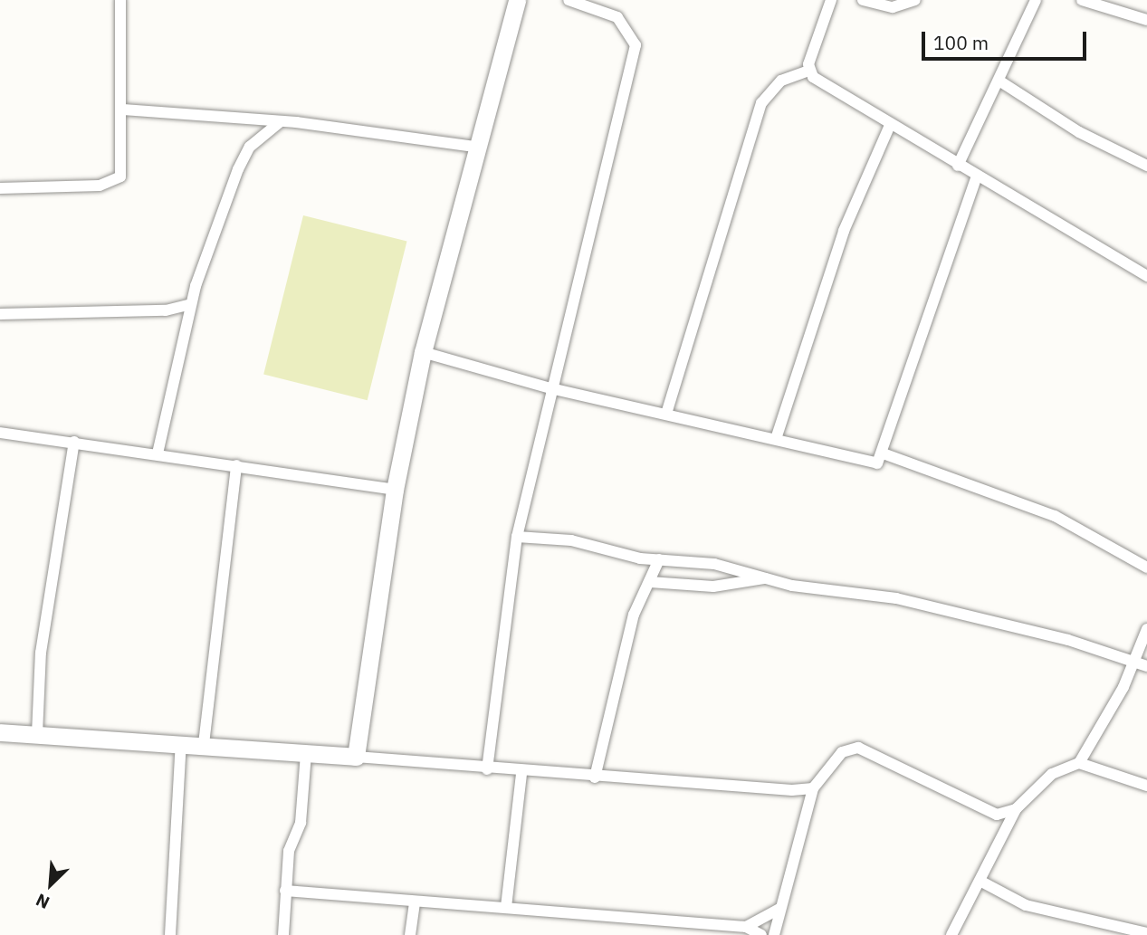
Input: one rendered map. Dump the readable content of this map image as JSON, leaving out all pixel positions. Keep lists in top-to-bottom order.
{
  "scale_bar": "100 m",
  "north": "bottom left"
}
